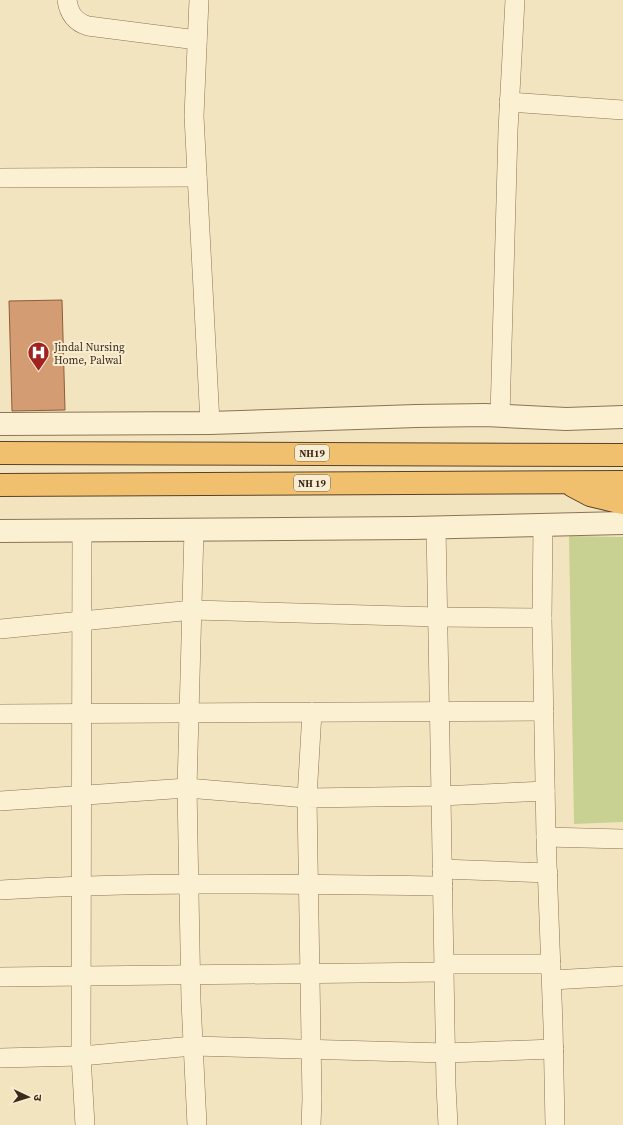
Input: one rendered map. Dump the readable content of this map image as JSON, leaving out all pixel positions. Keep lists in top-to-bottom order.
{
  "streets": {
    "highway": ["NH19", "NH 19"]
  },
  "places": {
    "hospital": ["Jindal Nursing Home, Palwal"]
  },
  "north": "right"
}
